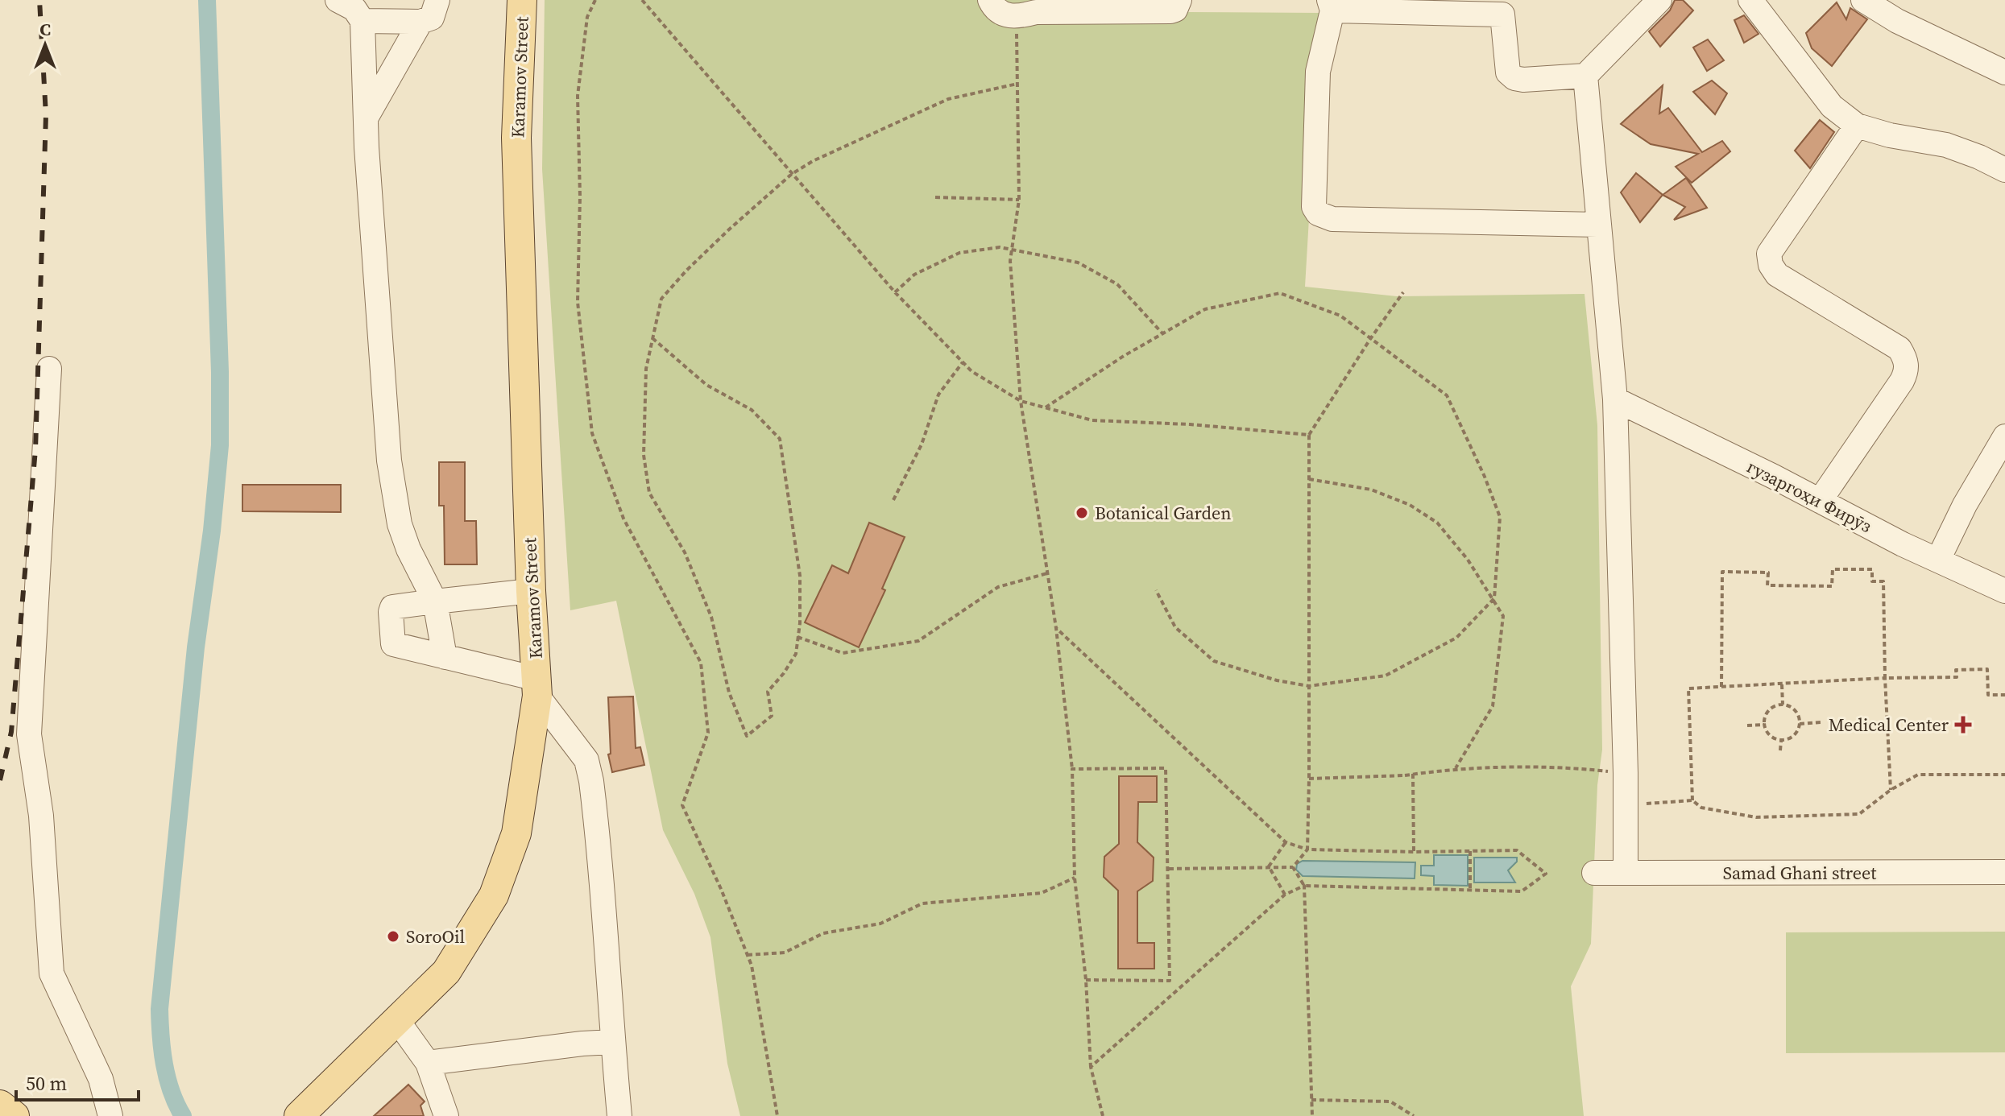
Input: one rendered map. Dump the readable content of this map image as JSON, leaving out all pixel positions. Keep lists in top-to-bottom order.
{
  "streets": {
    "main road": ["Karamov Street"],
    "street": ["гузаргоҳи Фирӯз", "Samad Ghani street"]
  },
  "places": {
    "other": ["Botanical Garden", "SoroOil"],
    "health": ["Medical Center"]
  },
  "scale_bar": "50 m",
  "north": "top"
}
